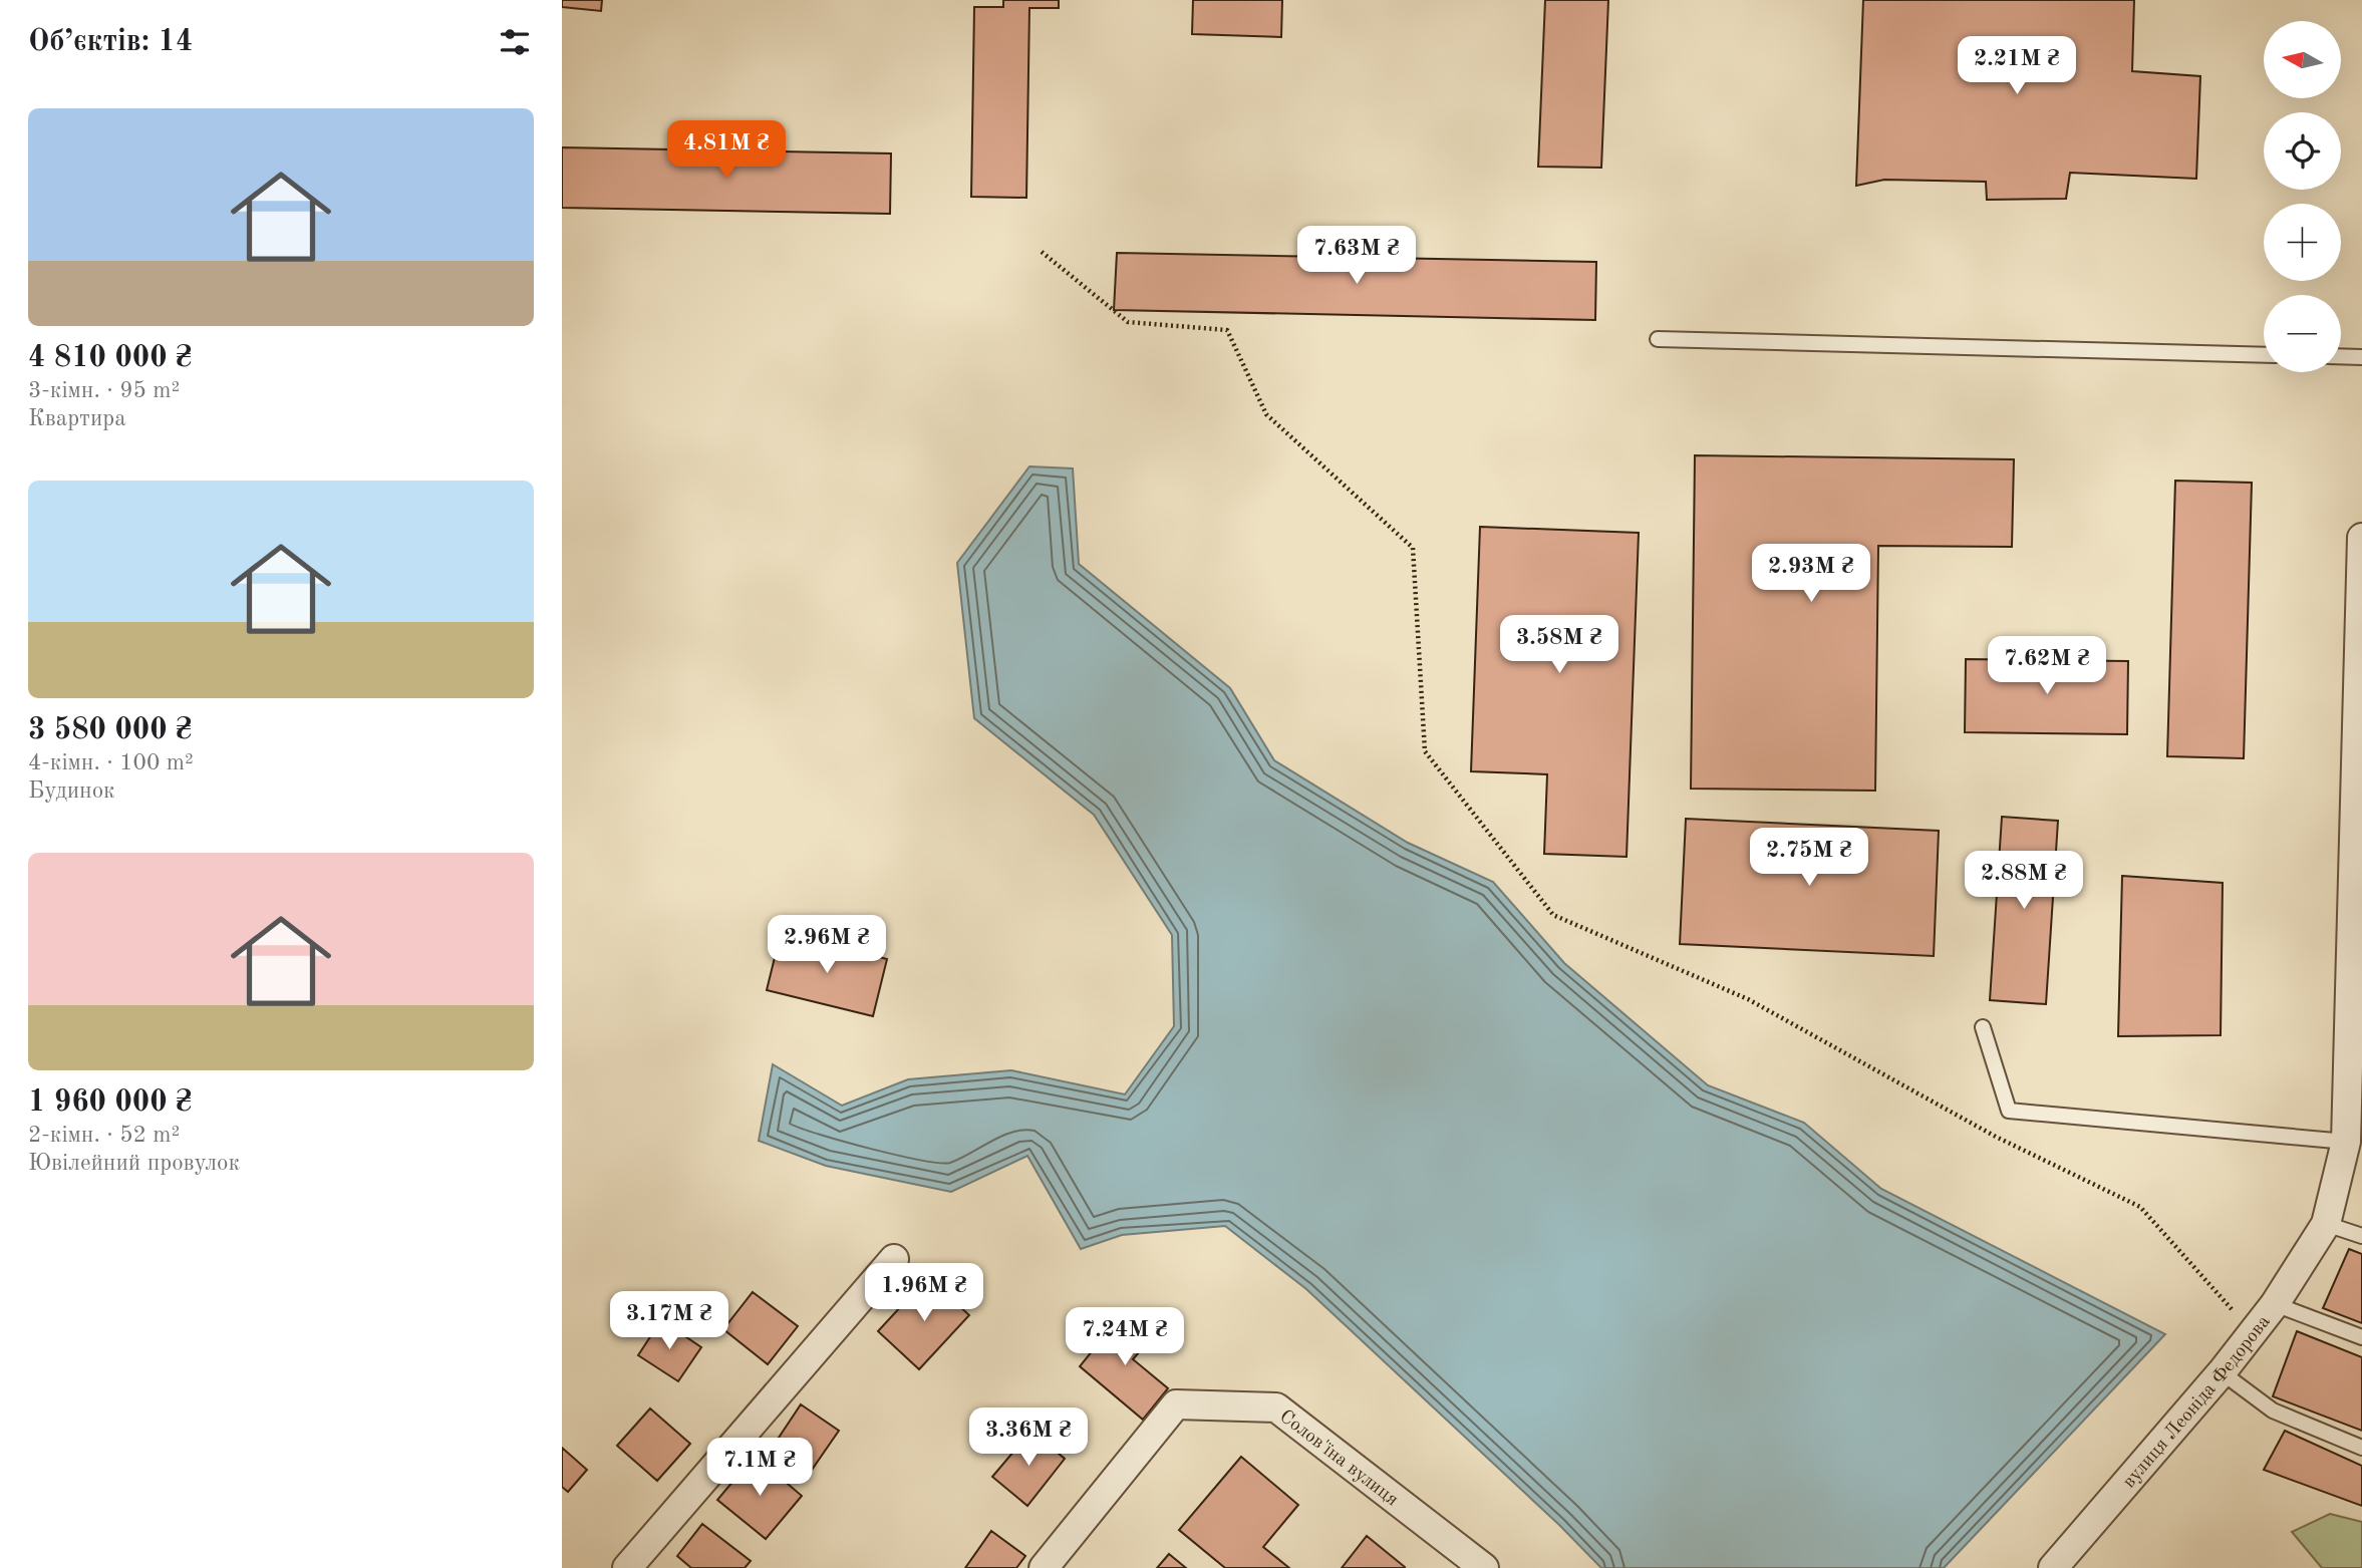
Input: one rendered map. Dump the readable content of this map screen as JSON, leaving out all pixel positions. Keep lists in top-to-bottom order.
{
  "streets": {
    "street": ["вулиця Леоніда Федорова", "Солов'їна вулиця"]
  },
  "north": "left",
  "page": {
    "heading": "Об’єктів: 14",
    "map_buttons": ["+", "−"],
    "price": [
      "2.21M ₴",
      "4.81M ₴",
      "7.63M ₴",
      "2.93M ₴",
      "3.58M ₴",
      "7.62M ₴",
      "2.75M ₴",
      "2.88M ₴",
      "2.96M ₴",
      "1.96M ₴",
      "3.17M ₴",
      "7.24M ₴",
      "3.36M ₴",
      "7.1M ₴"
    ],
    "list": [
      {
        "name": "4 810 000 ₴",
        "note": "3-кімн. · 95 m² · Квартира"
      },
      {
        "name": "3 580 000 ₴",
        "note": "4-кімн. · 100 m² · Будинок"
      },
      {
        "name": "1 960 000 ₴",
        "note": "2-кімн. · 52 m² · Ювілейний провулок"
      }
    ]
  }
}
